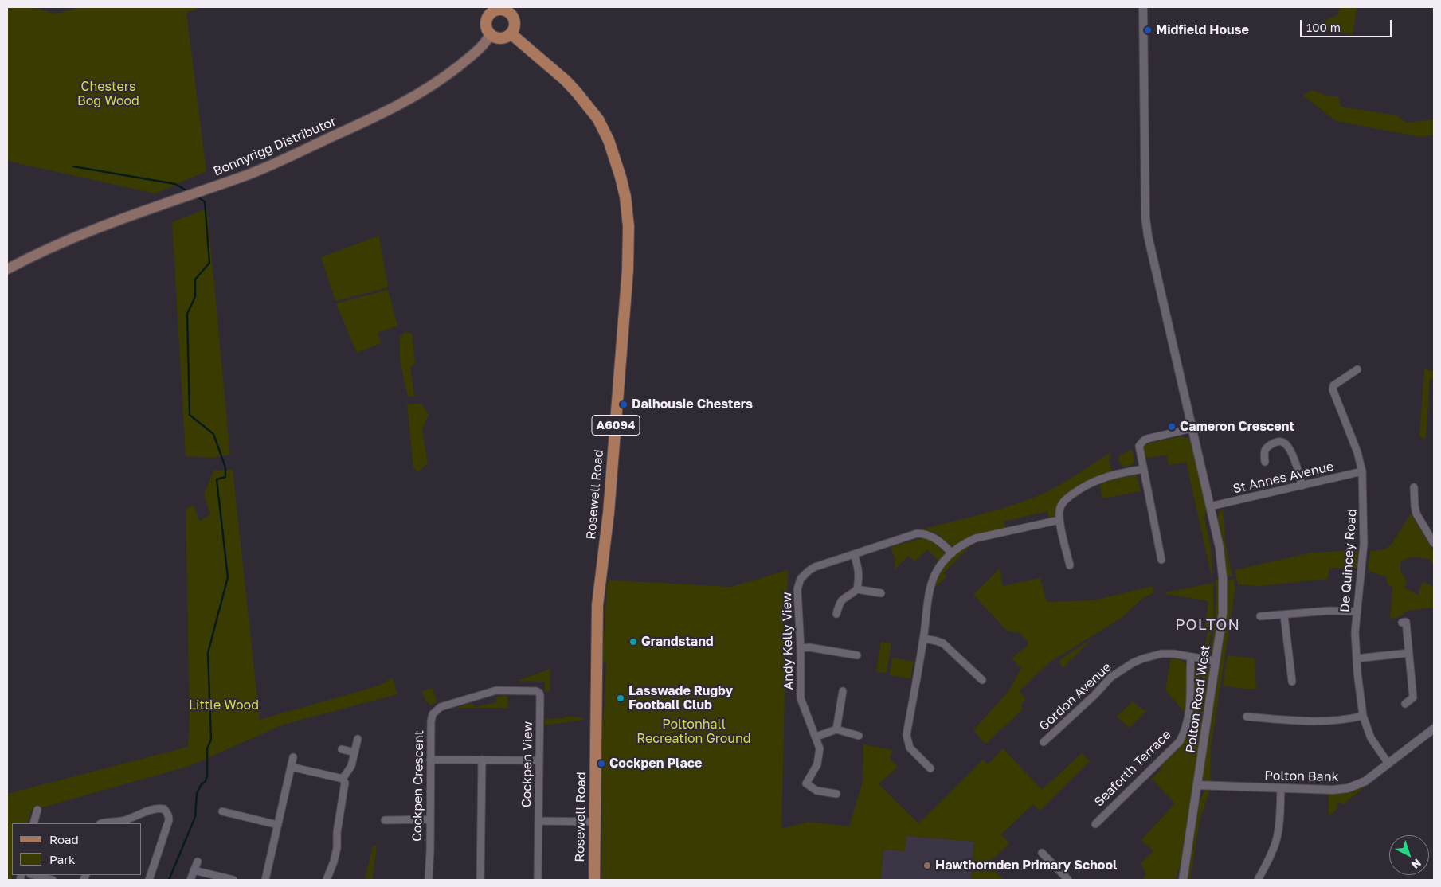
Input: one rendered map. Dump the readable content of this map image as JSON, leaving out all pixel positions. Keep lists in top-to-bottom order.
{
  "streets": {
    "main road": ["Bonnyrigg Distributor", "A6094", "Rosewell Road"],
    "street": [
      "St Annes Avenue",
      "De Quincey Road",
      "Andy Kelly View",
      "Gordon Avenue",
      "Polton Road West",
      "Cockpen View",
      "Seaforth Terrace",
      "Polton Bank",
      "Cockpen Crescent"
    ]
  },
  "crossings": [
    ["Bonnyrigg Distributor", "Rosewell Road"],
    ["St Annes Avenue", "De Quincey Road"],
    ["St Annes Avenue", "Polton Road West"],
    ["De Quincey Road", "Polton Bank"],
    ["Gordon Avenue", "Polton Road West"],
    ["Gordon Avenue", "Seaforth Terrace"],
    ["Polton Road West", "Polton Bank"],
    ["Cockpen View", "Cockpen Crescent"]
  ],
  "districts": ["POLTON"],
  "parks": ["Chesters Bog Wood", "Little Wood", "Poltonhall Recreation Ground"],
  "places": [
    "Midfield House",
    "Dalhousie Chesters",
    "Cameron Crescent",
    "Grandstand",
    "Lasswade Rugby Football Club",
    "Cockpen Place",
    "Hawthornden Primary School"
  ],
  "legend": ["Road", "Park"],
  "scale_bar": "100 m",
  "north": "bottom right"
}
